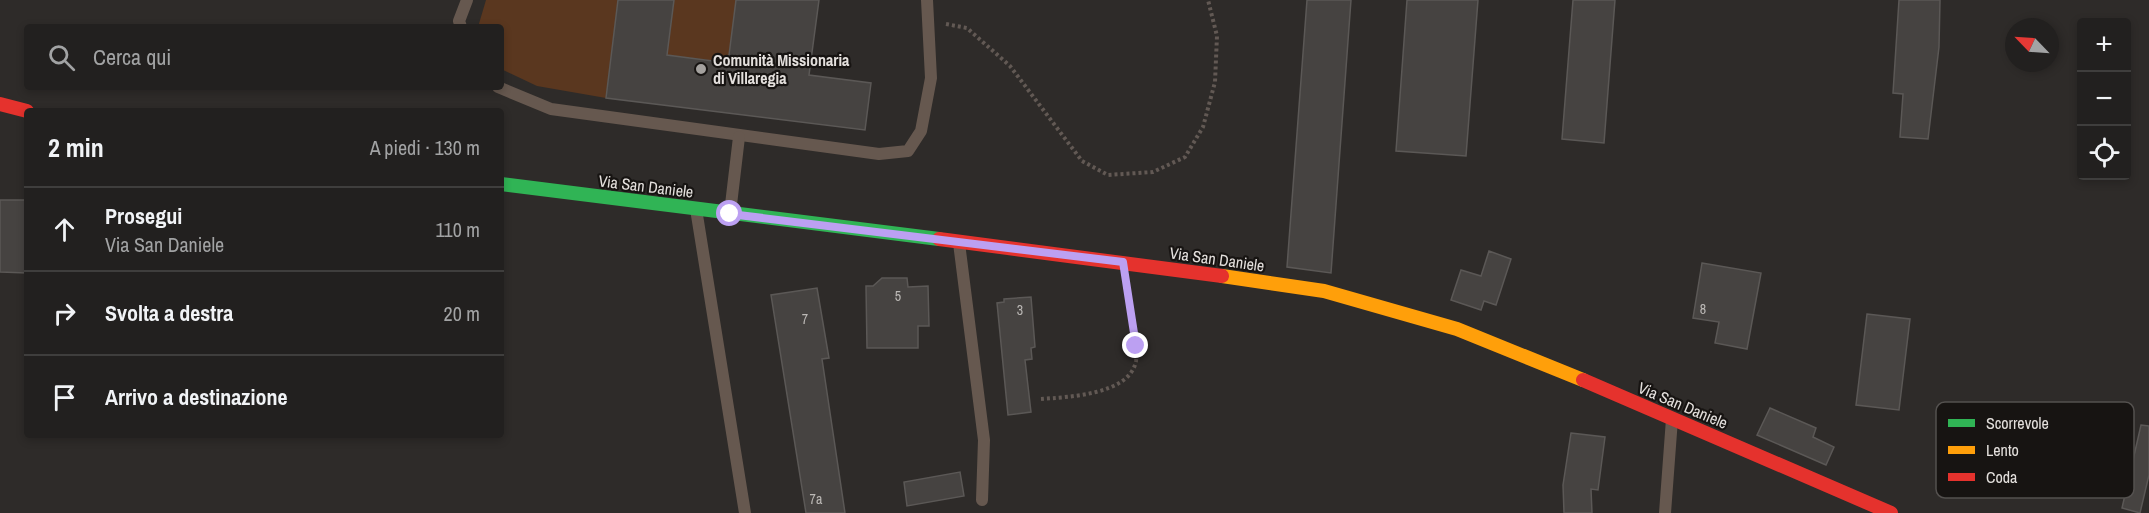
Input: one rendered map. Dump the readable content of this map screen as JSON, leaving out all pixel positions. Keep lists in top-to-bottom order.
{
  "streets": {
    "street": ["Via San Daniele"]
  },
  "places": ["Comunità Missionaria di Villaregia"],
  "house_numbers": [
    "5",
    "8",
    "3",
    "7",
    "7a"
  ],
  "legend": ["Scorrevole", "Lento", "Coda"],
  "north": "top left",
  "page": {
    "map_buttons": ["+", "−"],
    "search": "Cerca qui",
    "heading": ["2 min", "A piedi · 130 m"],
    "list": [
      ["Prosegui", "Via San Daniele", "110 m"],
      ["Svolta a destra", "20 m"],
      "Arrivo a destinazione"
    ]
  }
}
